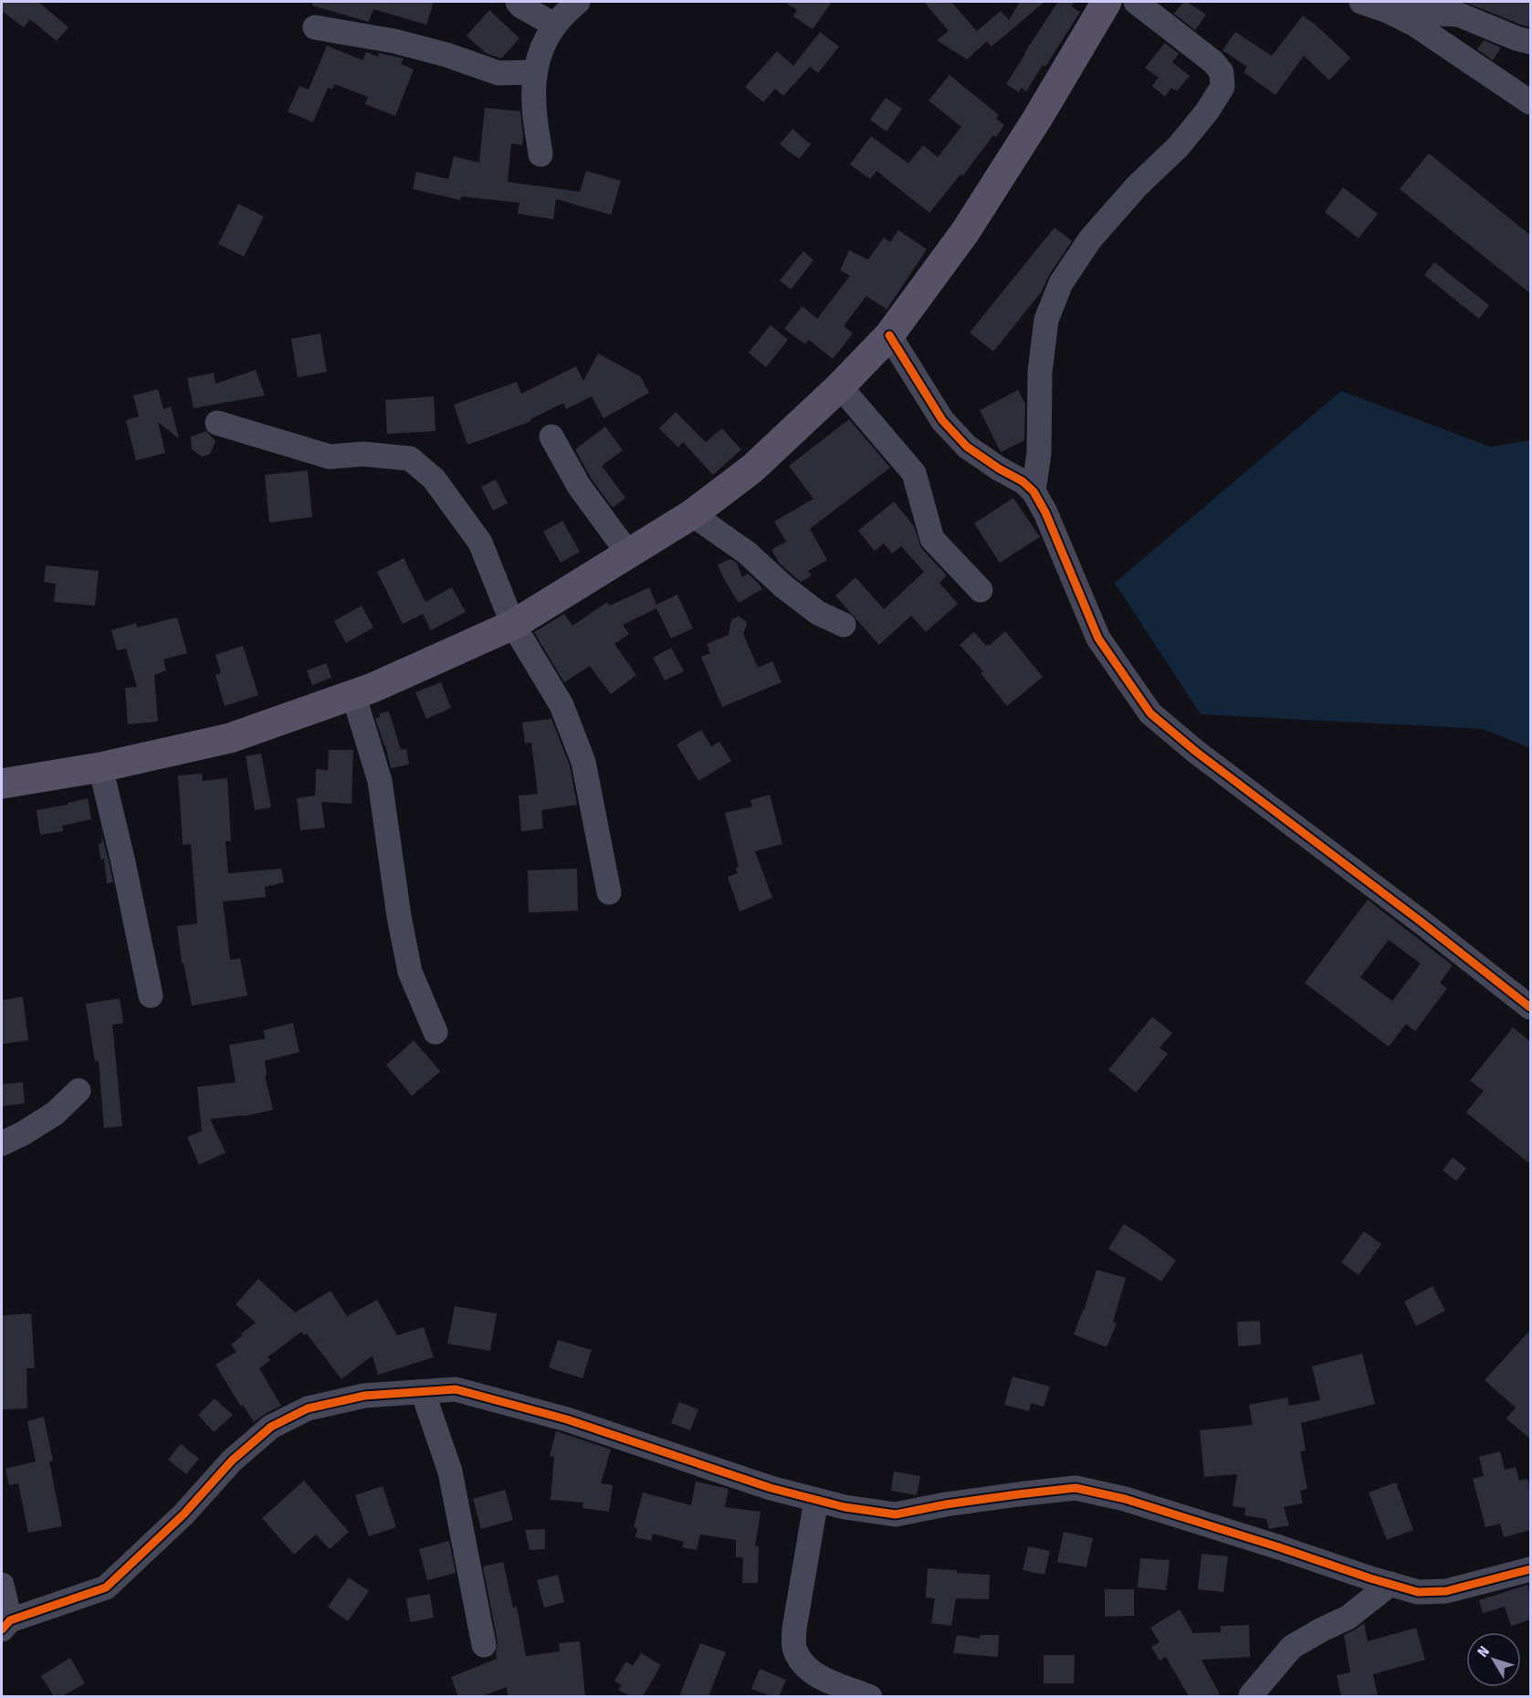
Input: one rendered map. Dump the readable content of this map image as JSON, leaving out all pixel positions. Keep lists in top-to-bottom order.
{
  "north": "top left"
}
